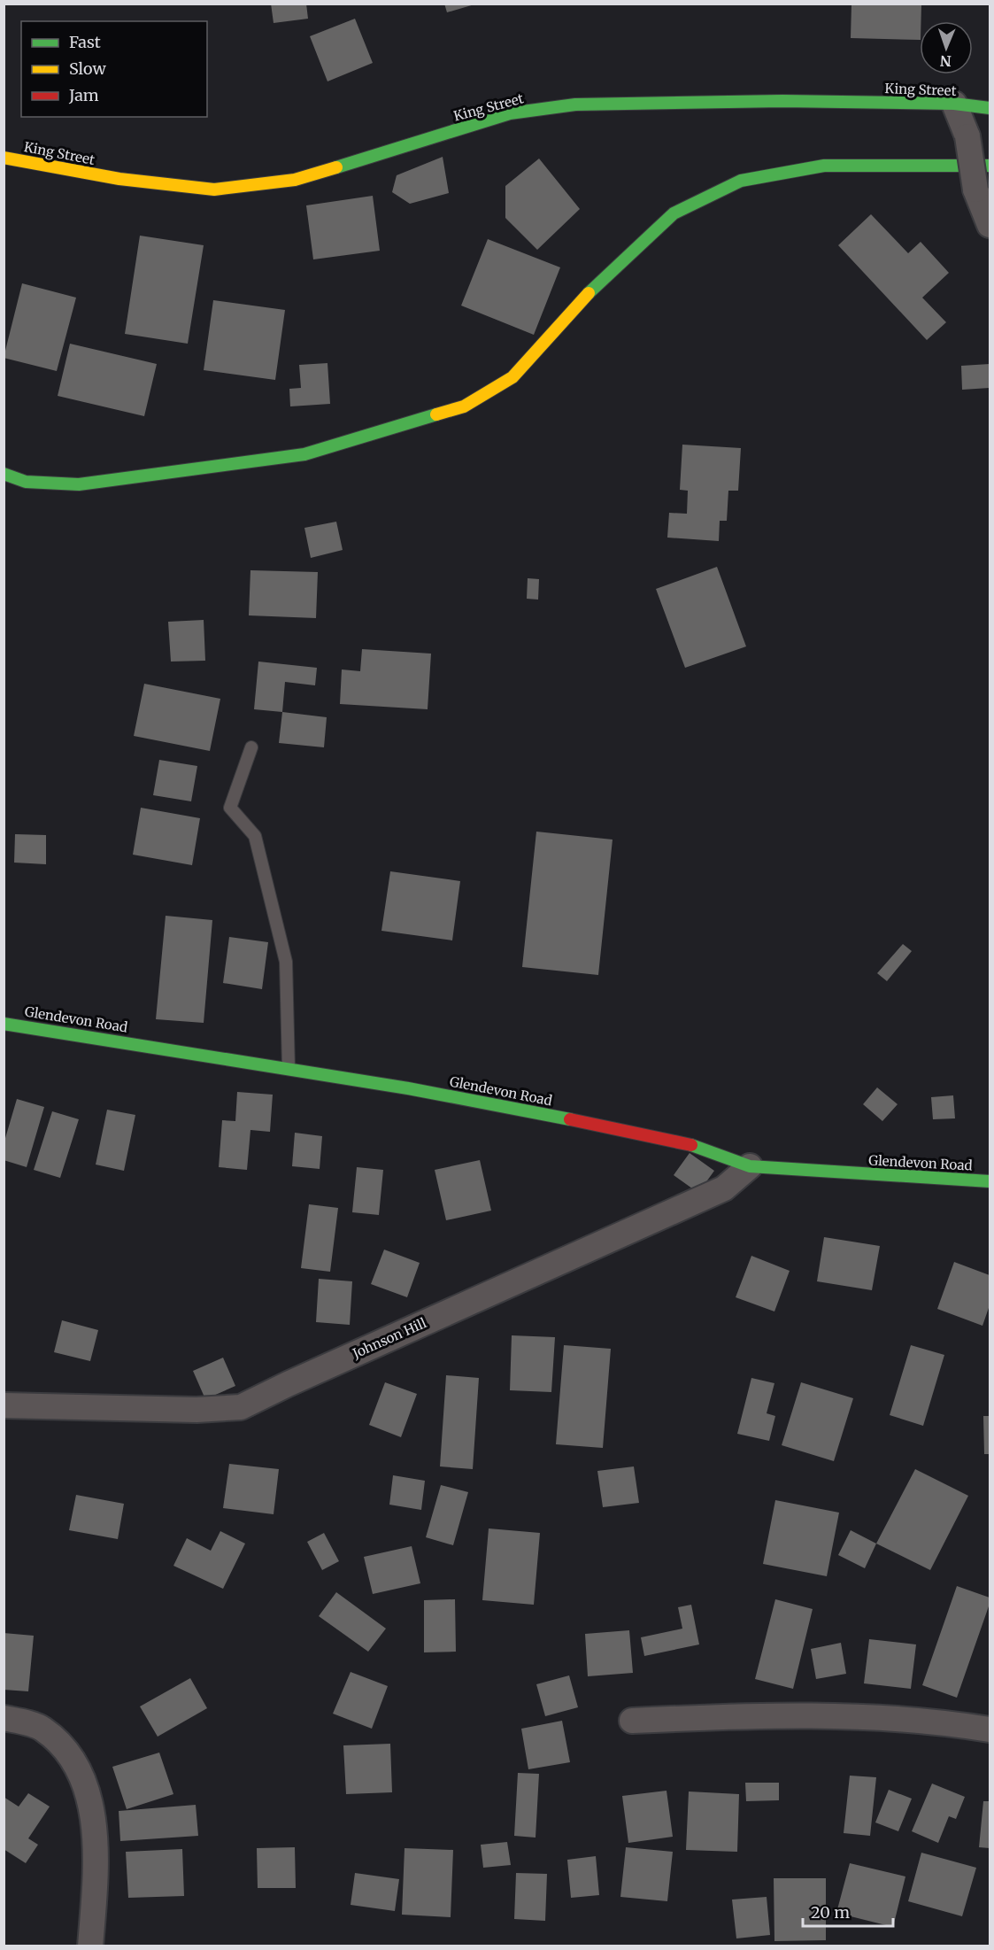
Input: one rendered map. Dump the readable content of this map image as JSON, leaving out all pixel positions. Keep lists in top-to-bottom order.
{
  "streets": {
    "street": ["King Street", "Glendevon Road", "Johnson Hill"]
  },
  "crossings": [
    ["Glendevon Road", "Johnson Hill"]
  ],
  "legend": ["Fast", "Slow", "Jam"],
  "scale_bar": "20 m",
  "north": "bottom"
}
